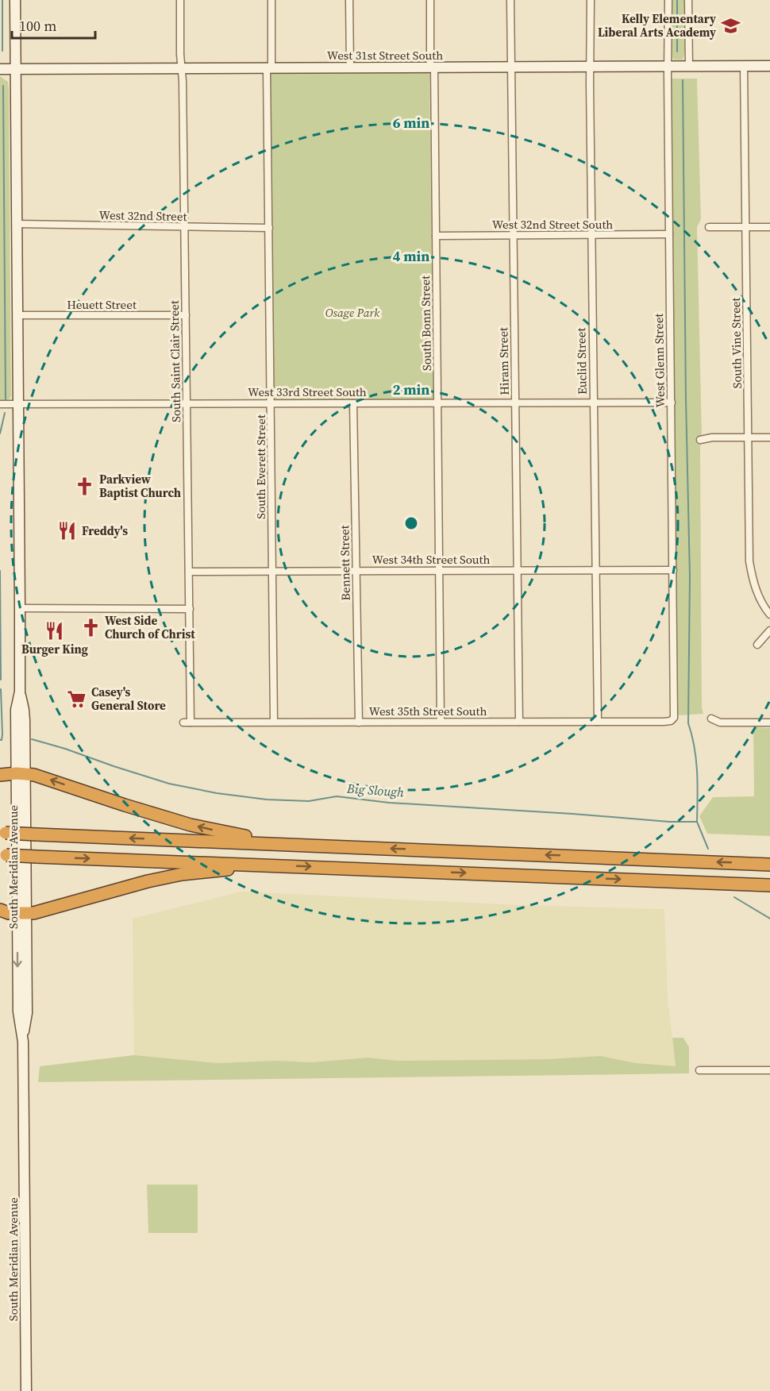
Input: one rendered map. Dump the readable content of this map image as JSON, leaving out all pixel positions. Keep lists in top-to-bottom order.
{
  "streets": {
    "main road": ["West 31st Street South", "South Meridian Avenue"],
    "street": [
      "West 32nd Street",
      "West 32nd Street South",
      "Heuett Street",
      "South Bonn Street",
      "South Vine Street",
      "West Glenn Street",
      "South Saint Clair Street",
      "Hiram Street",
      "Euclid Street",
      "West 33rd Street South",
      "South Everett Street",
      "West 34th Street South",
      "Bennett Street",
      "West 35th Street South"
    ]
  },
  "crossings": [
    ["West 31st Street South", "South Bonn Street"],
    ["West 31st Street South", "South Vine Street"],
    ["West 31st Street South", "West Glenn Street"],
    ["West 31st Street South", "South Saint Clair Street"],
    ["West 31st Street South", "Hiram Street"],
    ["West 31st Street South", "Euclid Street"],
    ["West 31st Street South", "South Everett Street"],
    ["West 31st Street South", "South Meridian Avenue"],
    ["West 32nd Street", "South Saint Clair Street"],
    ["West 32nd Street", "South Everett Street"],
    ["West 32nd Street", "South Meridian Avenue"],
    ["West 32nd Street South", "South Bonn Street"],
    ["West 32nd Street South", "West Glenn Street"],
    ["West 32nd Street South", "Hiram Street"],
    ["West 32nd Street South", "Euclid Street"],
    ["Heuett Street", "South Saint Clair Street"],
    ["Heuett Street", "South Meridian Avenue"],
    ["South Bonn Street", "West 33rd Street South"],
    ["South Bonn Street", "West 34th Street South"],
    ["South Bonn Street", "West 35th Street South"],
    ["West Glenn Street", "West 33rd Street South"],
    ["West Glenn Street", "West 34th Street South"],
    ["West Glenn Street", "West 35th Street South"],
    ["South Saint Clair Street", "West 33rd Street South"],
    ["South Saint Clair Street", "West 34th Street South"],
    ["South Saint Clair Street", "West 35th Street South"],
    ["Hiram Street", "West 33rd Street South"],
    ["Hiram Street", "West 34th Street South"],
    ["Hiram Street", "West 35th Street South"],
    ["Euclid Street", "West 33rd Street South"],
    ["Euclid Street", "West 34th Street South"],
    ["Euclid Street", "West 35th Street South"],
    ["West 33rd Street South", "South Everett Street"],
    ["West 33rd Street South", "Bennett Street"],
    ["West 33rd Street South", "South Meridian Avenue"],
    ["South Everett Street", "West 34th Street South"],
    ["South Everett Street", "West 35th Street South"],
    ["West 34th Street South", "Bennett Street"],
    ["Bennett Street", "West 35th Street South"]
  ],
  "water": ["Big Slough"],
  "parks": ["Osage Park"],
  "places": {
    "school or university": ["Kelly Elementary Liberal Arts Academy"],
    "church": ["Parkview Baptist Church", "West Side Church of Christ"],
    "restaurant": ["Freddy's", "Burger King"],
    "supermarket": ["Casey's General Store"]
  },
  "scale_bar": "100 m",
  "rings": ["6 min", "4 min", "2 min"]
}
